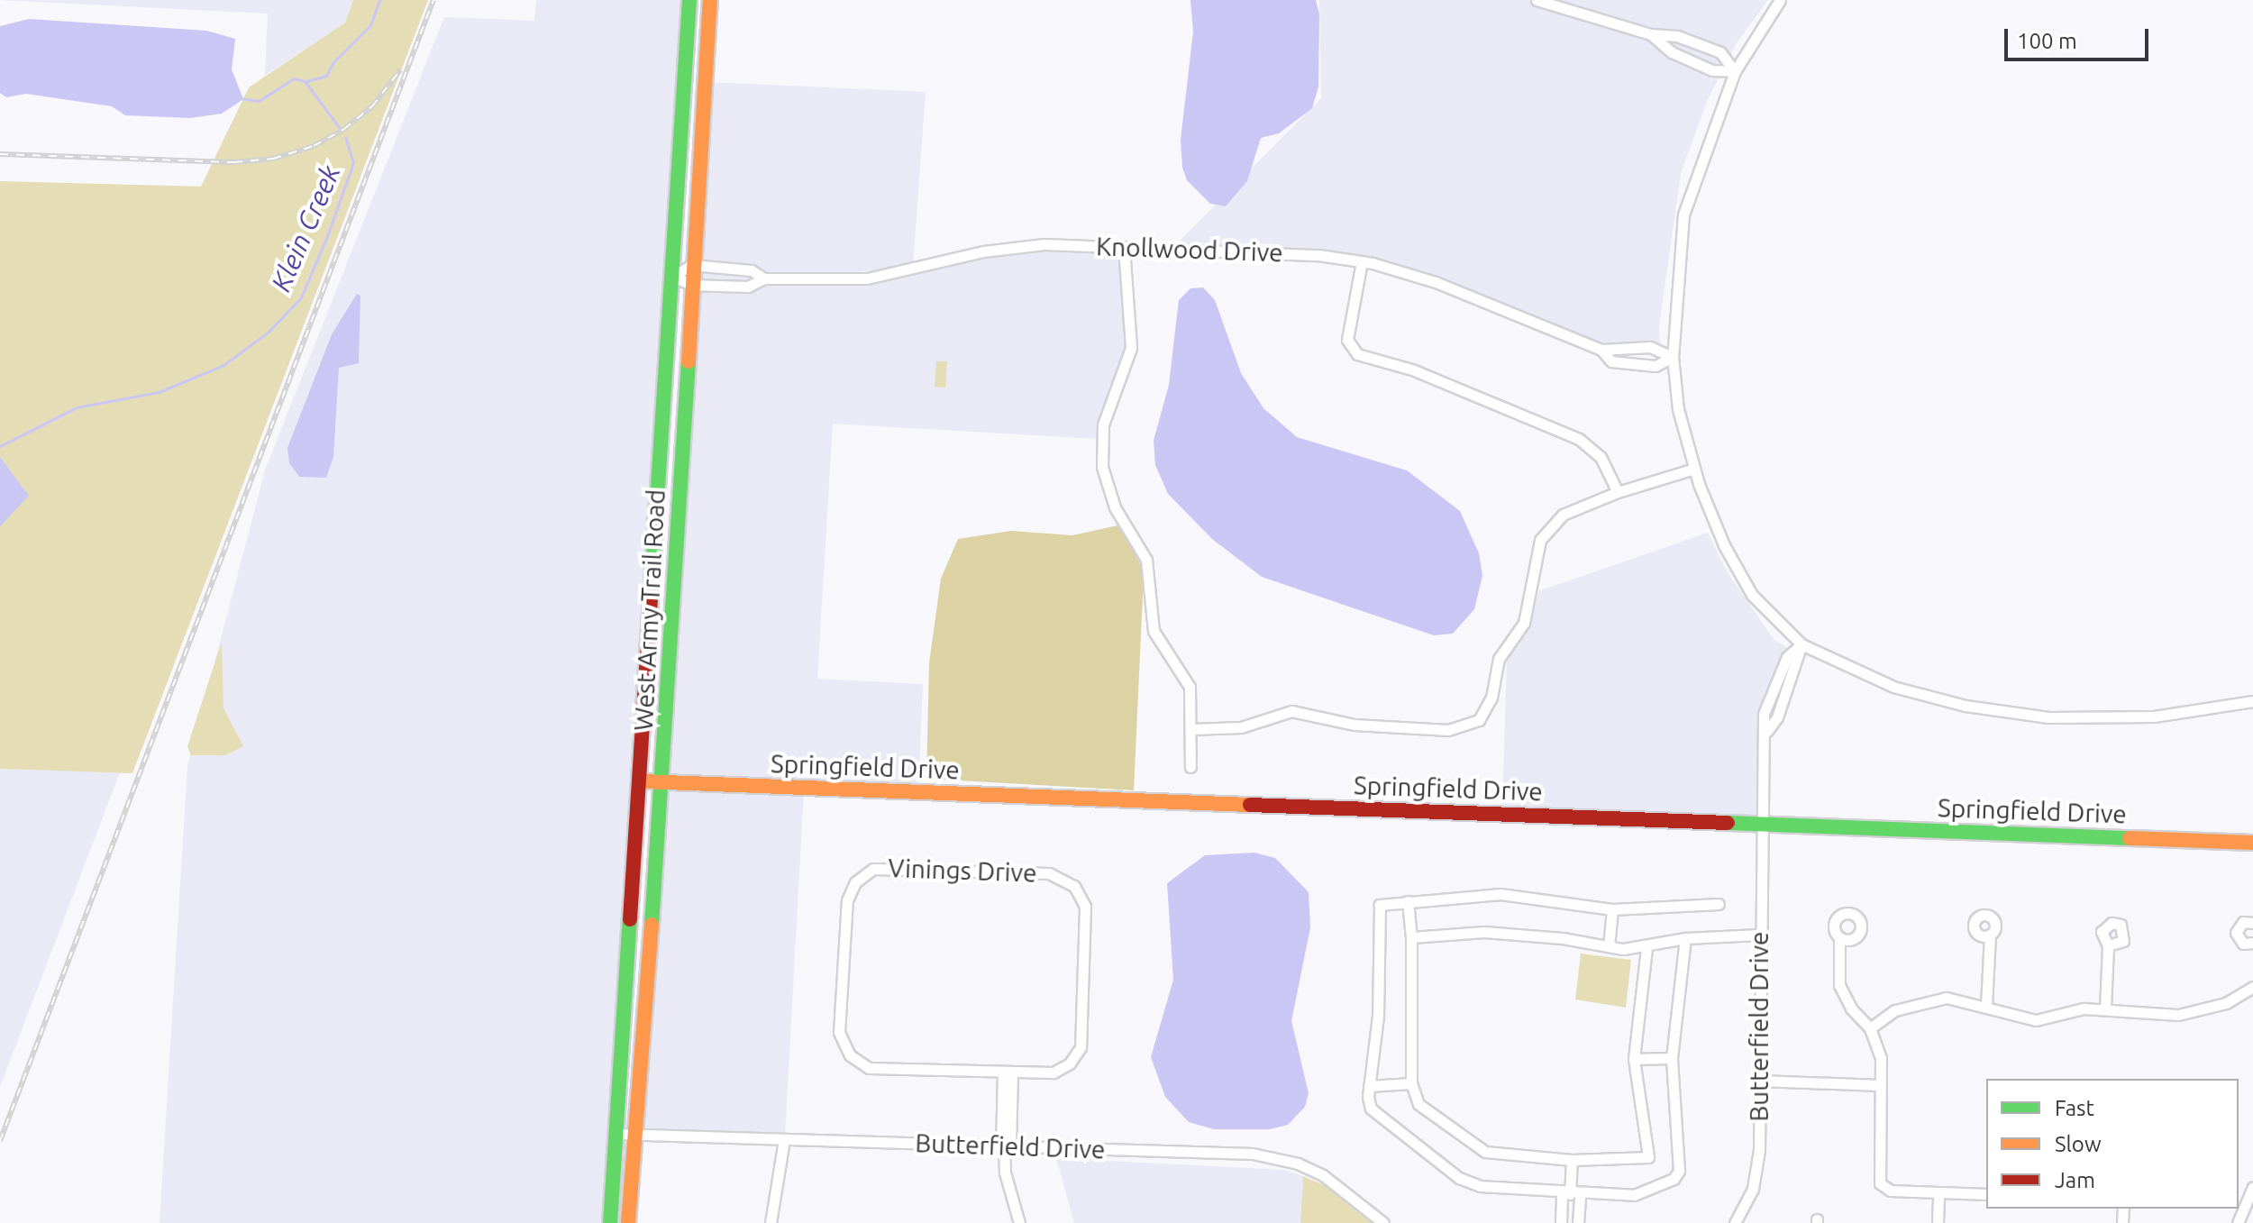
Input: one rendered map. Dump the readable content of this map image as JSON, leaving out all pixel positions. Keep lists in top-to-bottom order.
{
  "streets": {
    "main road": ["West Army Trail Road", "Springfield Drive"],
    "street": ["Knollwood Drive", "Vinings Drive", "Butterfield Drive"]
  },
  "crossings": [
    ["Knollwood Drive", "West Army Trail Road"],
    ["West Army Trail Road", "Springfield Drive"],
    ["West Army Trail Road", "Butterfield Drive"],
    ["Springfield Drive", "Butterfield Drive"]
  ],
  "water": ["Klein Creek"],
  "legend": ["Fast", "Slow", "Jam"],
  "scale_bar": "100 m"
}
